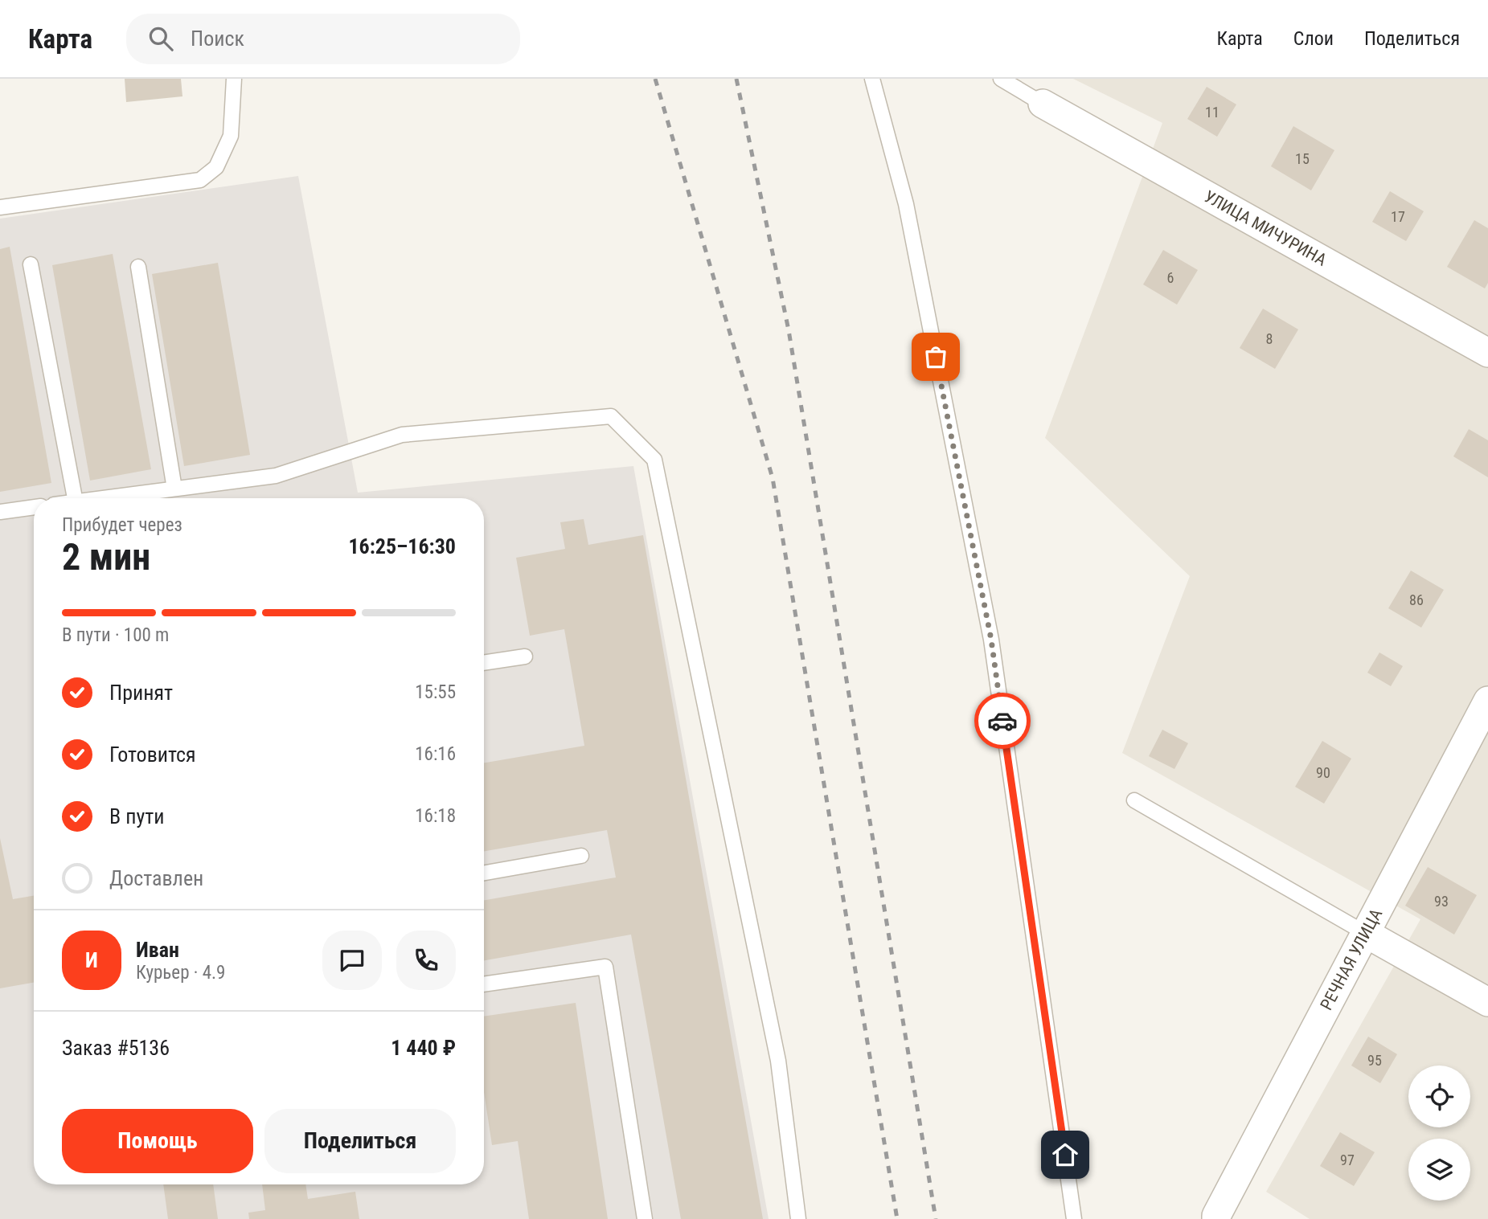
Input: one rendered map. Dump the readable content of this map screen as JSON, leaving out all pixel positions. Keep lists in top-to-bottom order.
{
  "streets": {
    "street": ["УЛИЦА МИЧУРИНА", "РЕЧНАЯ УЛИЦА"]
  },
  "house_numbers": [
    "11",
    "15",
    "17",
    "6",
    "8",
    "86",
    "90",
    "93",
    "95",
    "97"
  ],
  "page": {
    "header": "Карта",
    "search": "Поиск",
    "nav": ["Карта", "Слои", "Поделиться"],
    "heading": ["2 мин", "Прибудет через", "16:25–16:30"],
    "panel": [
      "Иван",
      "Курьер · 4.9",
      "Заказ #5136",
      "1 440 ₽"
    ],
    "bar": "В пути · 100 m",
    "list": [
      ["Принят", "15:55"],
      ["Готовится", "16:16"],
      ["В пути", "16:18"],
      "Доставлен"
    ],
    "round": "И",
    "buttons": ["Помощь", "Поделиться"]
  }
}
